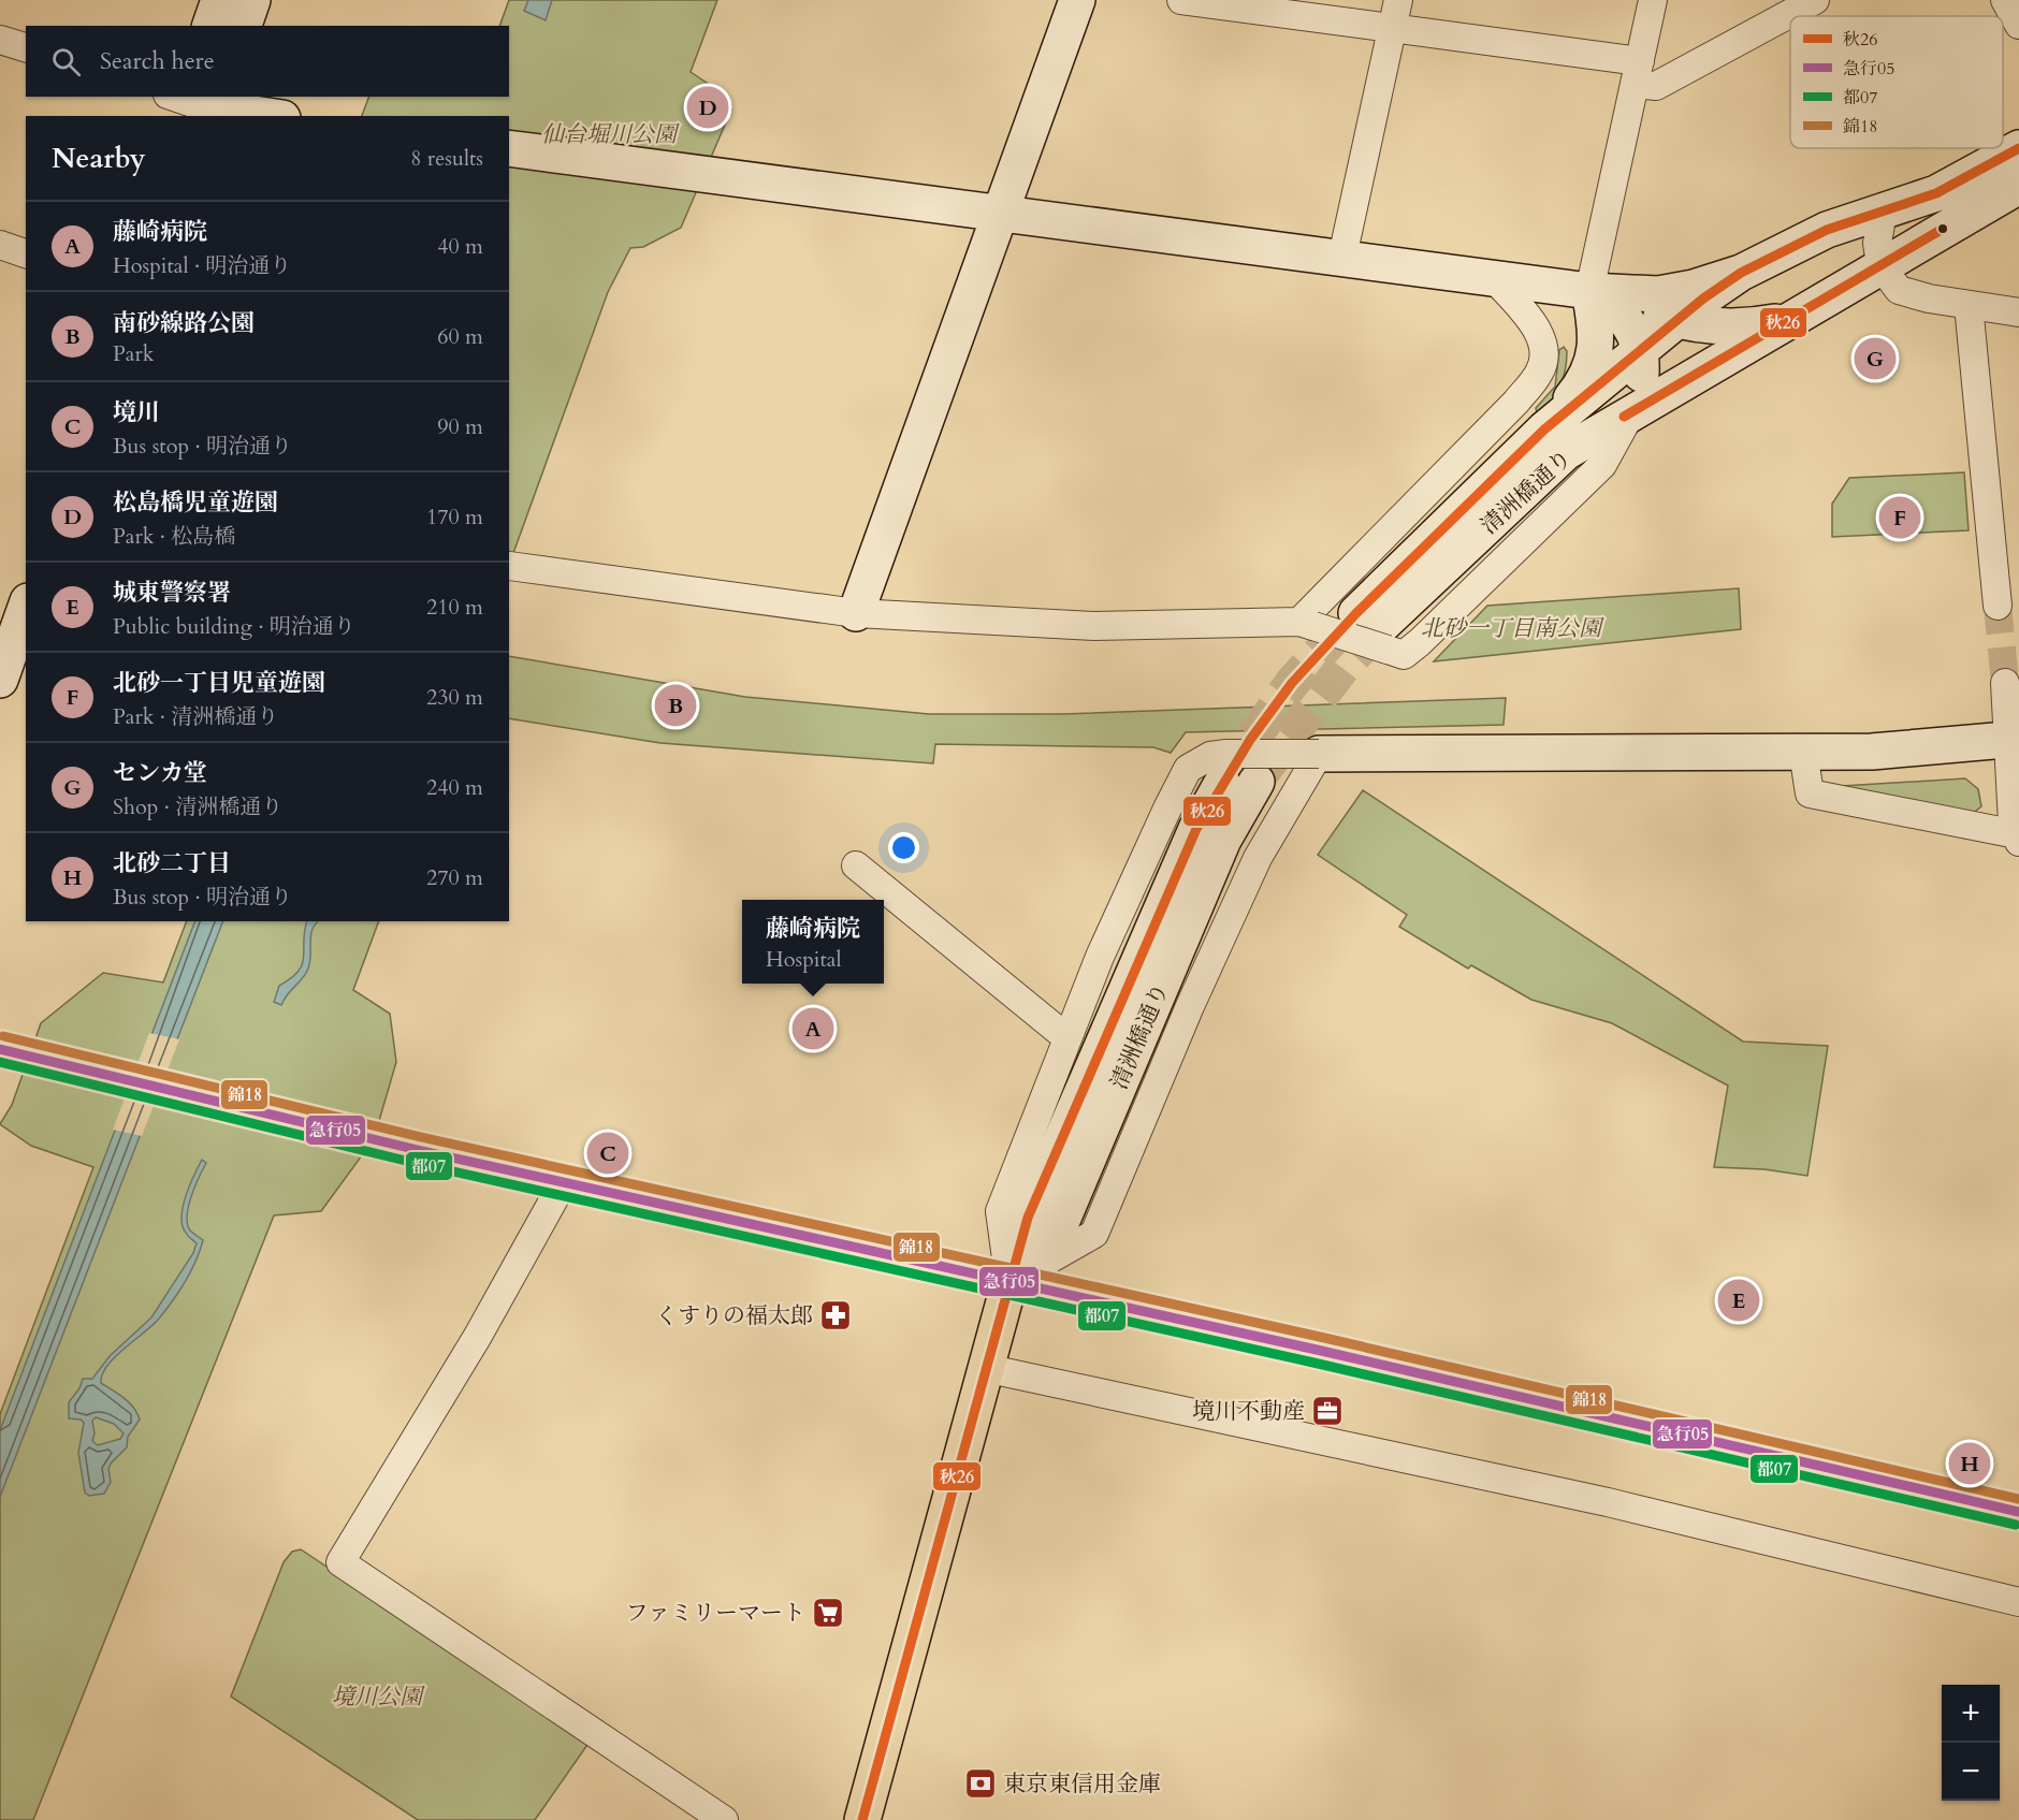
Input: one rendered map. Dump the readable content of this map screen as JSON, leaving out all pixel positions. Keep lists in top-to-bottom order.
{
  "streets": {
    "main road": ["清洲橋通り"]
  },
  "parks": ["仙台堀川公園", "北砂一丁目南公園", "境川公園"],
  "places": {
    "pharmacy": ["くすりの福太郎"],
    "office": ["境川不動産"],
    "supermarket": ["ファミリーマート"],
    "bank": ["東京東信用金庫"]
  },
  "lines": [
    "transit line 秋26",
    "transit line 錦18",
    "transit line 急行05",
    "transit line 都07"
  ],
  "legend": [
    "秋26",
    "急行05",
    "都07",
    "錦18"
  ],
  "page": {
    "search": "Search here",
    "pins": [
      "D",
      "G",
      "F",
      "B",
      "A",
      "C",
      "E",
      "H"
    ],
    "heading": ["Nearby", "8 results"],
    "list": [
      {
        "mark": "A",
        "name": "藤崎病院",
        "note": "Hospital · 明治通り",
        "value": "40 m"
      },
      {
        "mark": "B",
        "name": "南砂線路公園",
        "note": "Park",
        "value": "60 m"
      },
      {
        "mark": "C",
        "name": "境川",
        "note": "Bus stop · 明治通り",
        "value": "90 m"
      },
      {
        "mark": "D",
        "name": "松島橋児童遊園",
        "note": "Park · 松島橋",
        "value": "170 m"
      },
      {
        "mark": "E",
        "name": "城東警察署",
        "note": "Public building · 明治通り",
        "value": "210 m"
      },
      {
        "mark": "F",
        "name": "北砂一丁目児童遊園",
        "note": "Park · 清洲橋通り",
        "value": "230 m"
      },
      {
        "mark": "G",
        "name": "センカ堂",
        "note": "Shop · 清洲橋通り",
        "value": "240 m"
      },
      {
        "mark": "H",
        "name": "北砂二丁目",
        "note": "Bus stop · 明治通り",
        "value": "270 m"
      }
    ],
    "popup": ["藤崎病院", "Hospital"],
    "map_buttons": ["+", "−"]
  }
}
